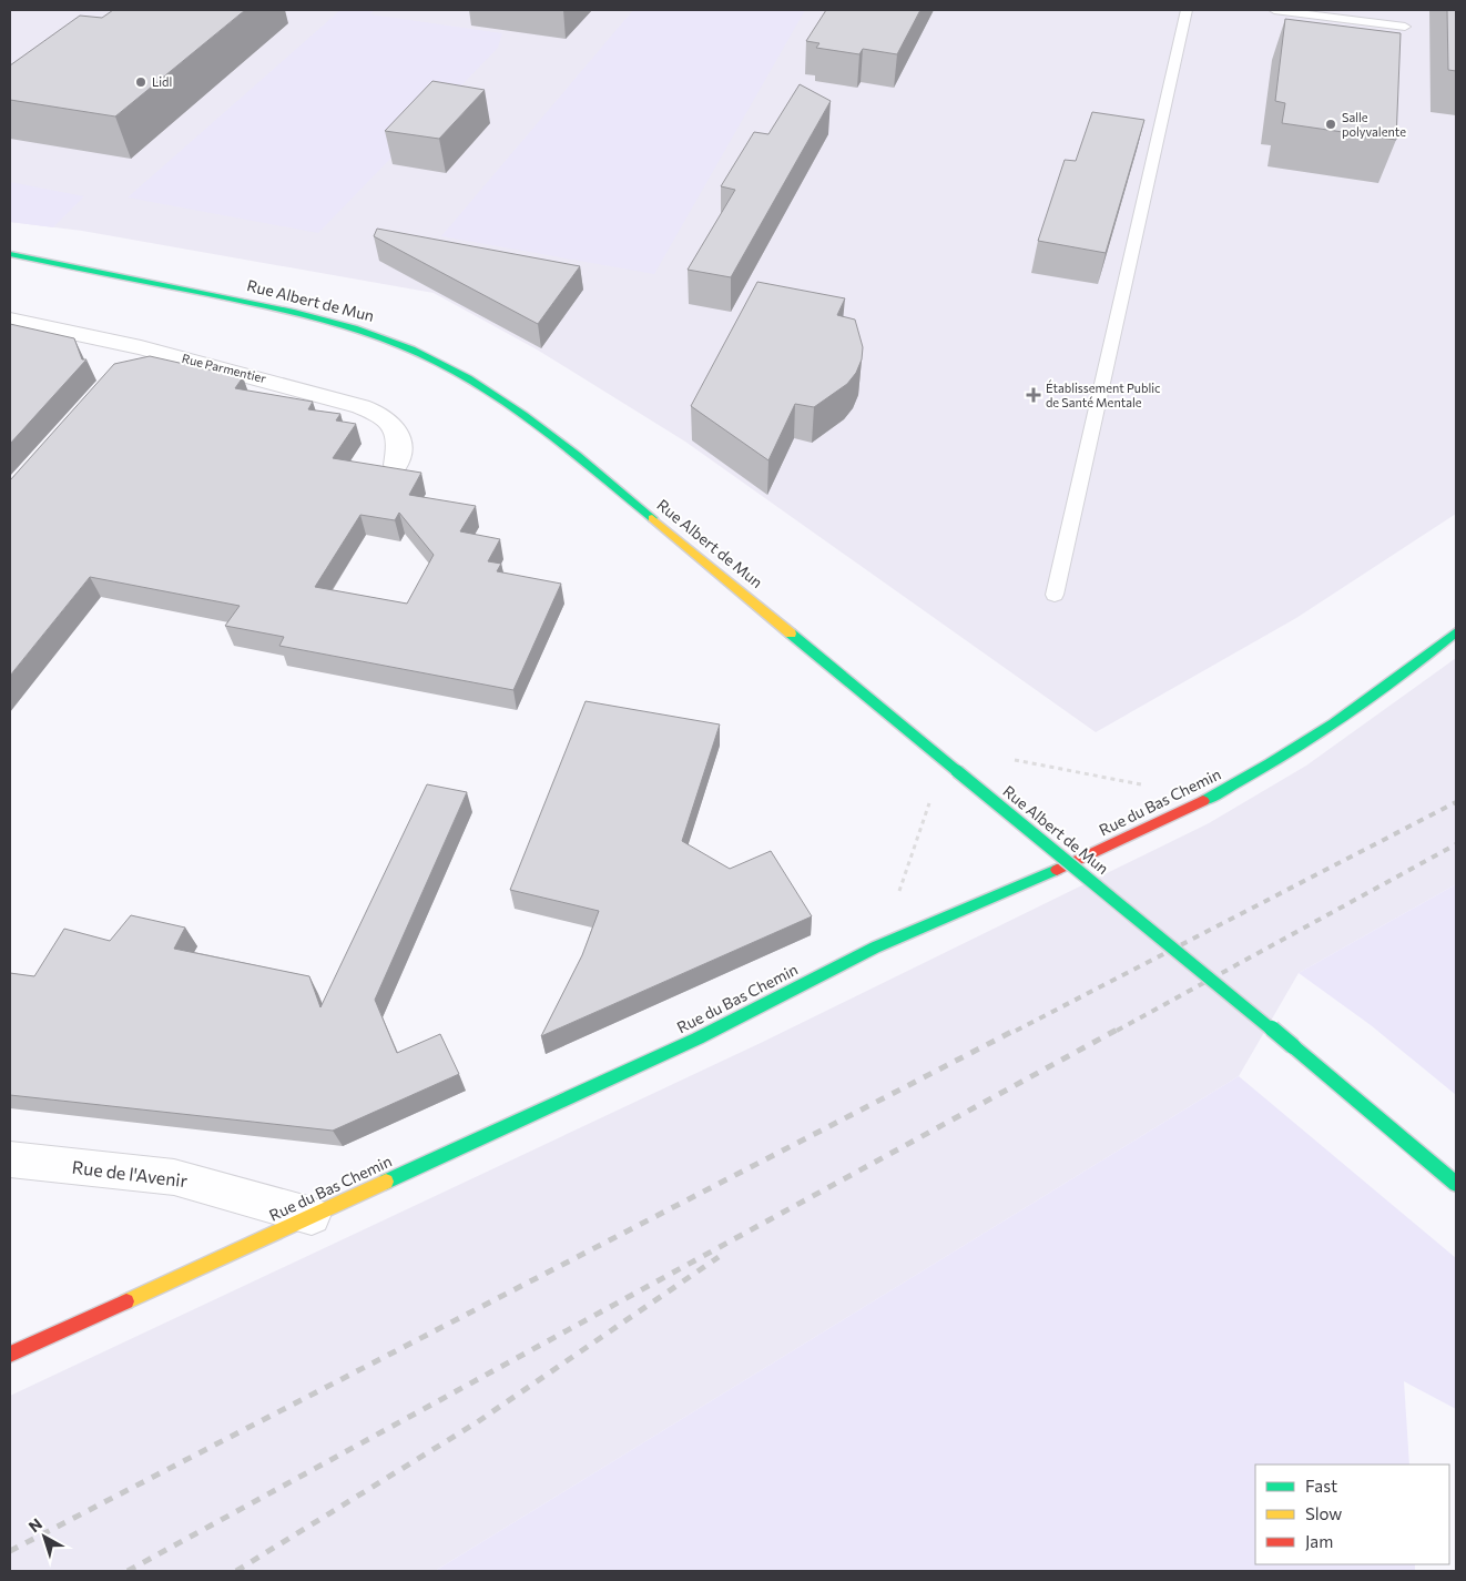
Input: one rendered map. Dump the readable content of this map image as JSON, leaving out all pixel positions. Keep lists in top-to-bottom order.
{
  "streets": {
    "main road": ["Rue Albert de Mun", "Rue du Bas Chemin"],
    "street": ["Rue Parmentier", "Rue de l'Avenir"]
  },
  "crossings": [
    ["Rue du Bas Chemin", "Rue de l'Avenir"]
  ],
  "places": {
    "other": ["Lidl", "Salle polyvalente"],
    "health": ["Établissement Public de Santé Mentale"]
  },
  "legend": ["Fast", "Slow", "Jam"],
  "north": "top left"
}
